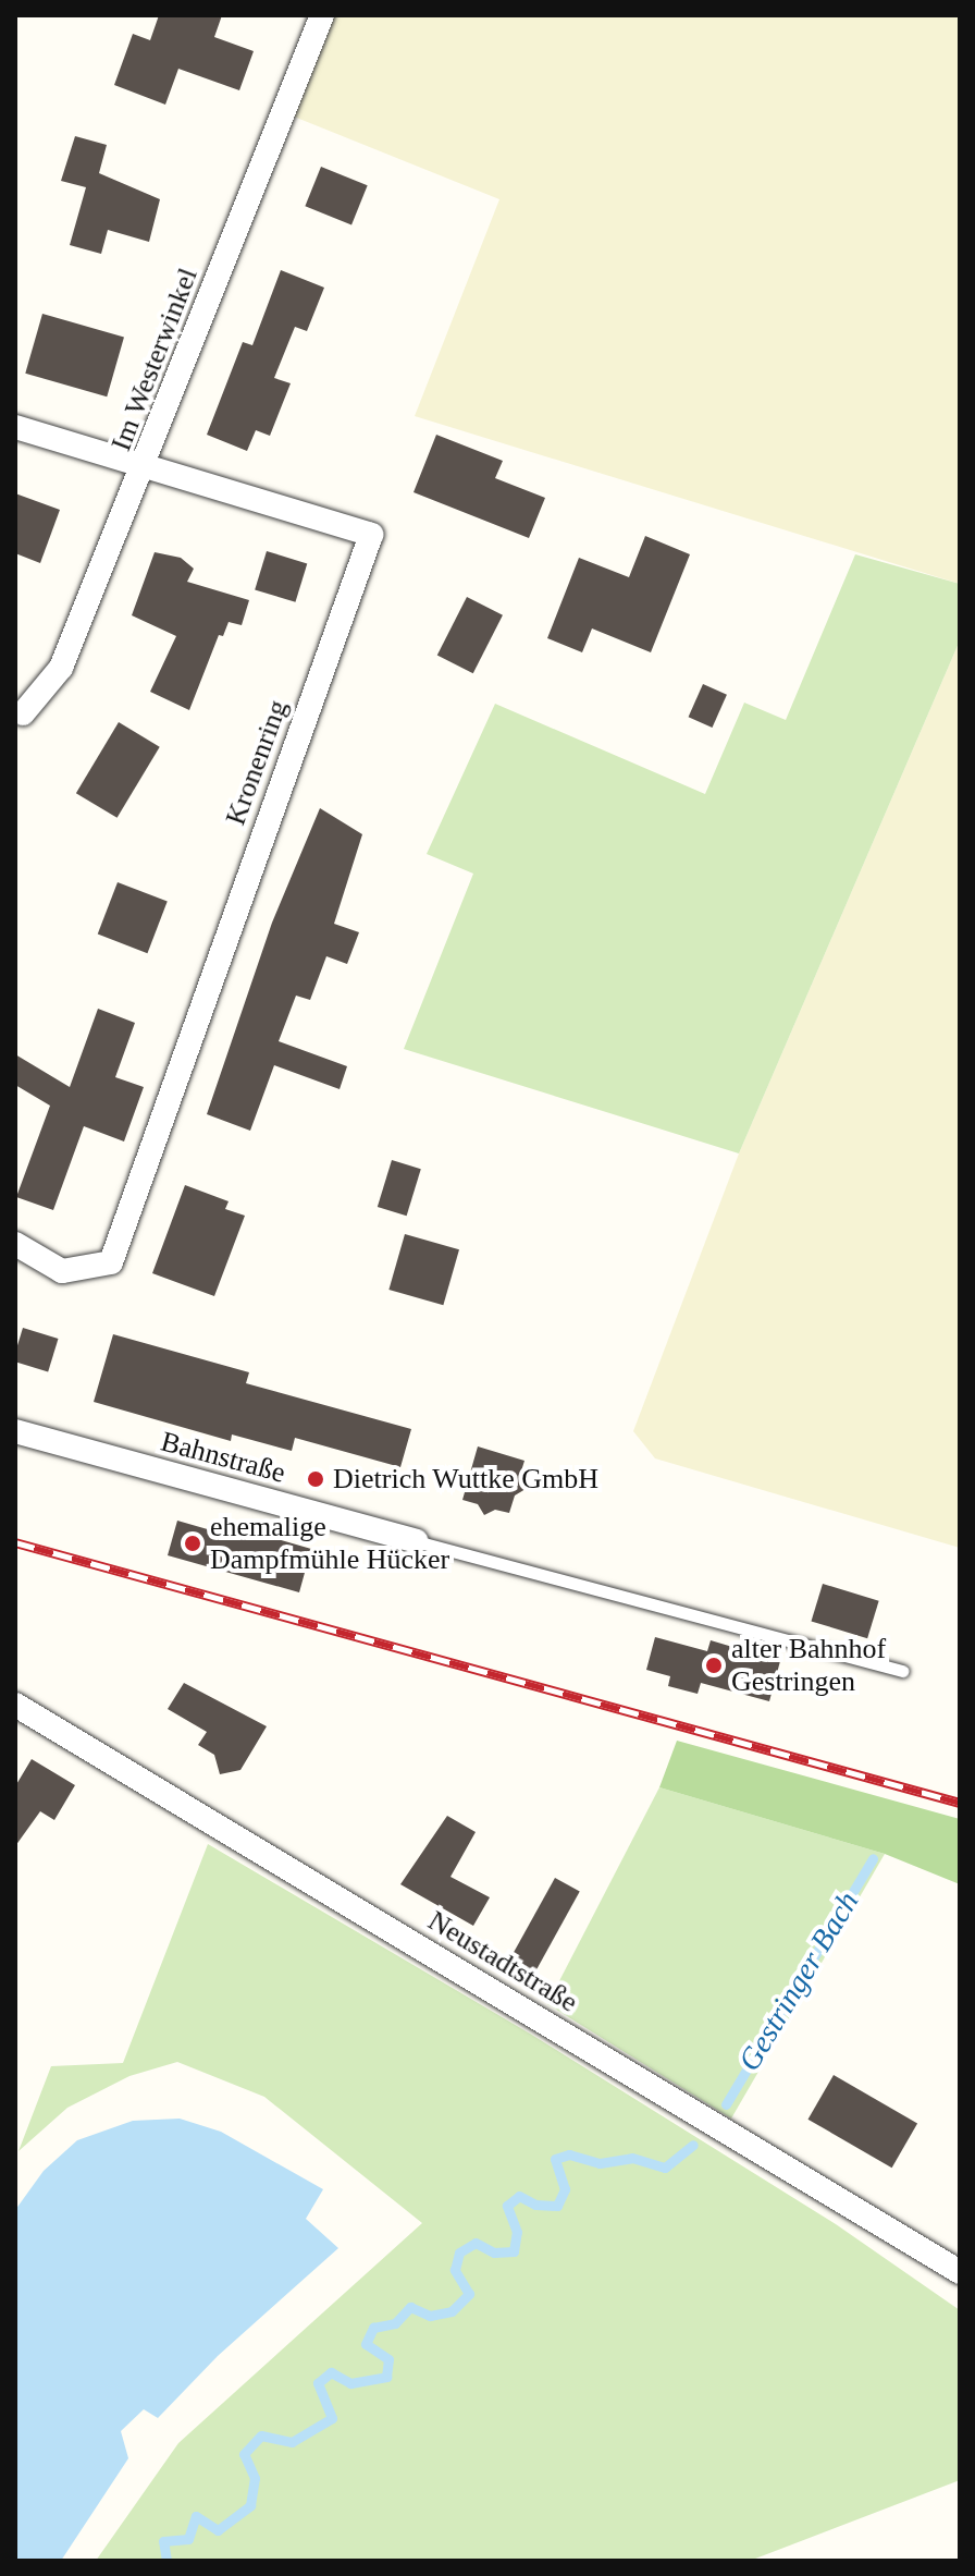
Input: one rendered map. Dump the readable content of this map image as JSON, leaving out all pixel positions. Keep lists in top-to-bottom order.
{
  "streets": {
    "street": [
      "Im Westerwinkel",
      "Kronenring",
      "Bahnstraße",
      "Neustadtstraße"
    ]
  },
  "crossings": [
    ["Im Westerwinkel", "Kronenring"]
  ],
  "water": ["Gestringer Bach"],
  "places": ["Dietrich Wuttke GmbH", "ehemalige Dampfmühle Hücker", "alter Bahnhof Gestringen"]
}
